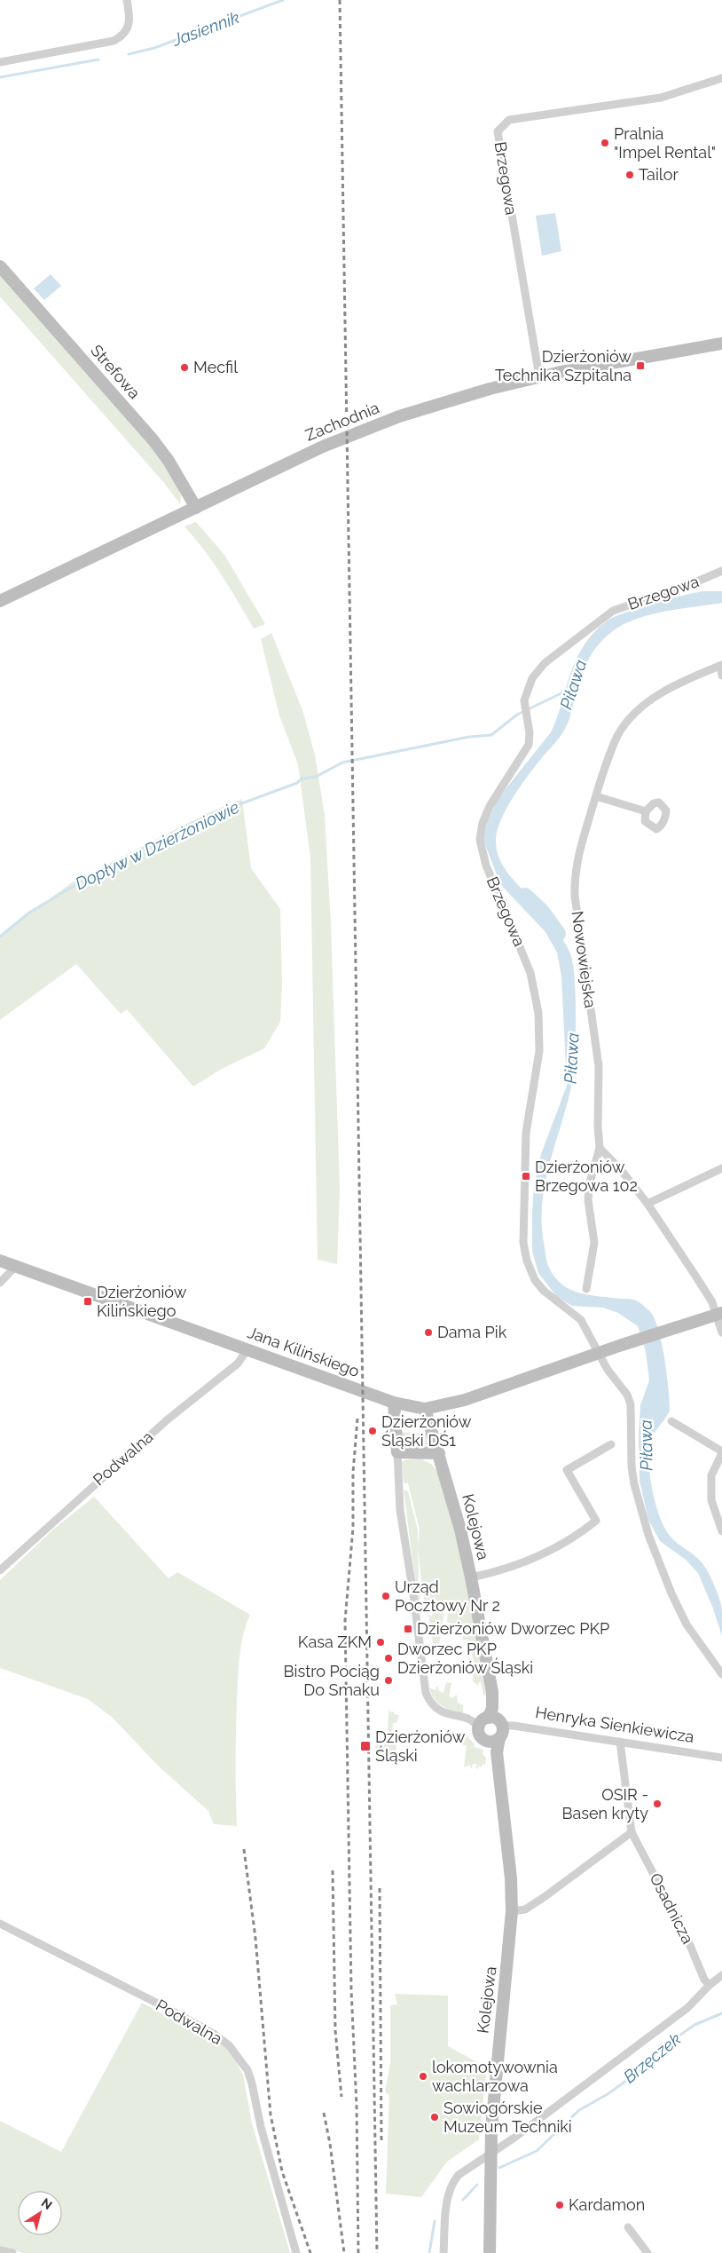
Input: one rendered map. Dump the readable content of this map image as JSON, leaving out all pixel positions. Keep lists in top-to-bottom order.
{
  "streets": {
    "street": [
      "Brzegowa",
      "Strefowa",
      "Zachodnia",
      "Nowowiejska",
      "Jana Kilińskiego",
      "Podwalna",
      "Kolejowa",
      "Henryka Sienkiewicza",
      "Osadnicza"
    ]
  },
  "crossings": [
    ["Brzegowa", "Zachodnia"],
    ["Brzegowa", "Jana Kilińskiego"],
    ["Strefowa", "Zachodnia"],
    ["Jana Kilińskiego", "Podwalna"],
    ["Jana Kilińskiego", "Kolejowa"],
    ["Kolejowa", "Henryka Sienkiewicza"],
    ["Henryka Sienkiewicza", "Osadnicza"]
  ],
  "water": [
    "Jasiennik",
    "Piława",
    "Dopływ w Dzierżoniowie",
    "Brzęczek"
  ],
  "places": {
    "other": [
      "Pralnia \"Impel Rental\"",
      "Tailor",
      "Mecfil",
      "Dama Pik",
      "Dzierżoniów Śląski DŚ1",
      "Urząd Pocztowy Nr 2",
      "Kasa ZKM",
      "Dworzec PKP Dzierżoniów Śląski",
      "Bistro Pociąg Do Smaku",
      "OSIR - Basen kryty",
      "lokomotywownia wachlarzowa",
      "Sowiogórskie Muzeum Techniki",
      "Kardamon"
    ],
    "transit": [
      "Dzierżoniów Technika Szpitalna",
      "Dzierżoniów Brzegowa 102",
      "Dzierżoniów Kilińskiego",
      "Dzierżoniów Dworzec PKP",
      "Dzierżoniów Śląski"
    ]
  },
  "north": "top right"
}
